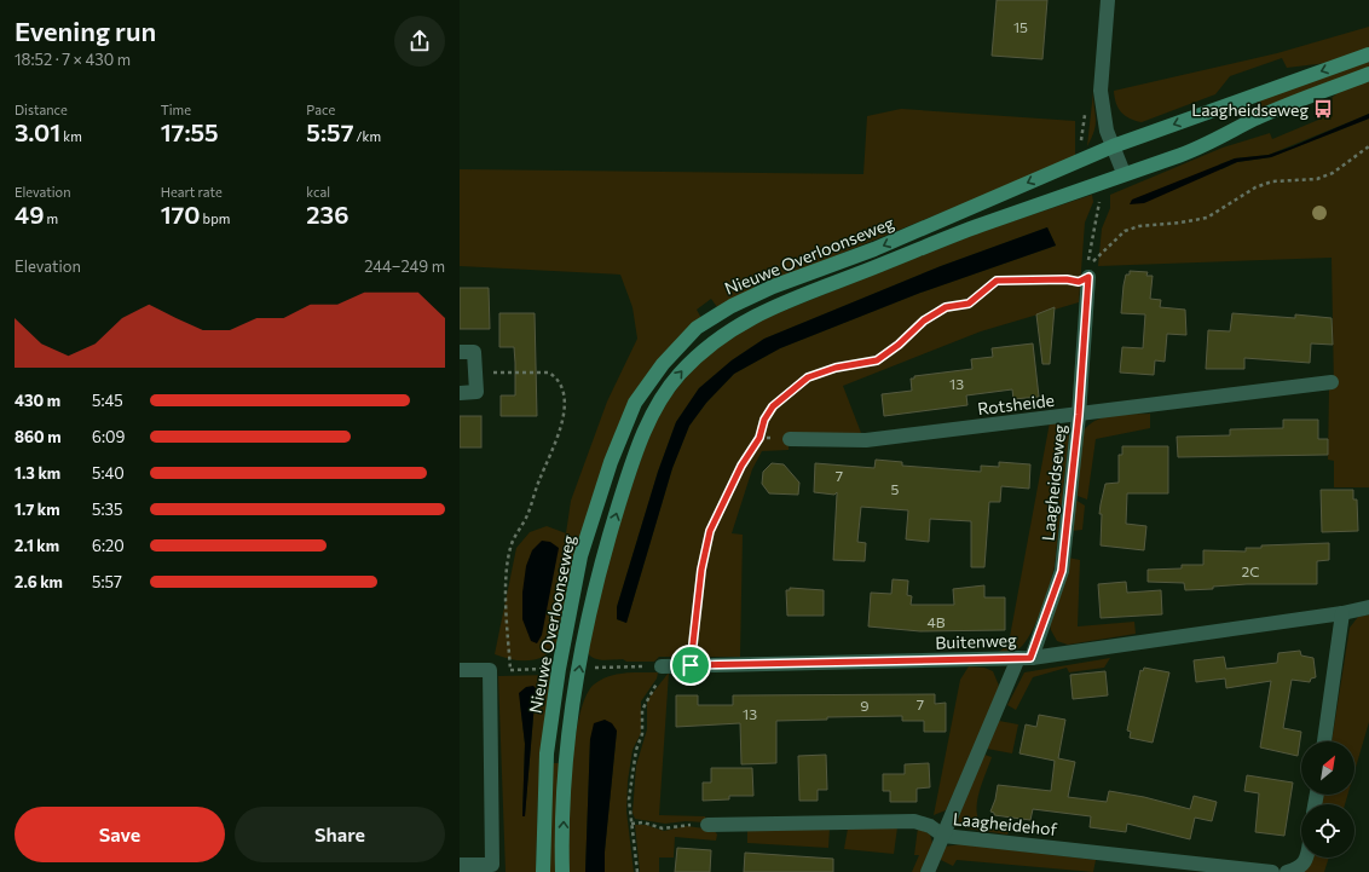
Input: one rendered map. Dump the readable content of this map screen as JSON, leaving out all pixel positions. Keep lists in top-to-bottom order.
{
  "streets": {
    "street": [
      "Nieuwe Overloonseweg",
      "Rotsheide",
      "Laagheidseweg",
      "Buitenweg",
      "Laagheidehof"
    ]
  },
  "crossings": [
    ["Rotsheide", "Laagheidseweg"],
    ["Laagheidseweg", "Buitenweg"],
    ["Laagheidseweg", "Laagheidehof"]
  ],
  "places": {
    "bus stop": ["Laagheidseweg"]
  },
  "house_numbers": [
    "15",
    "13",
    "7",
    "5",
    "2C",
    "4B",
    "7",
    "9",
    "13"
  ],
  "north": "top right",
  "page": {
    "heading": ["Evening run", "18:52 · 7 × 430 m"],
    "stats": [
      ["Distance", "3.01 km"],
      ["Time", "17:55"],
      ["Pace", "5:57 /km"],
      ["Elevation", "49 m"],
      ["Heart rate", "170 bpm"],
      ["kcal", "236"]
    ],
    "chart": ["Elevation", "244–249 m"],
    "list": [
      {
        "name": "430 m",
        "note": "5:45"
      },
      {
        "name": "860 m",
        "note": "6:09"
      },
      {
        "name": "1.3 km",
        "note": "5:40"
      },
      {
        "name": "1.7 km",
        "note": "5:35"
      },
      {
        "name": "2.1 km",
        "note": "6:20"
      },
      {
        "name": "2.6 km",
        "note": "5:57"
      }
    ],
    "buttons": ["Save", "Share"]
  }
}
